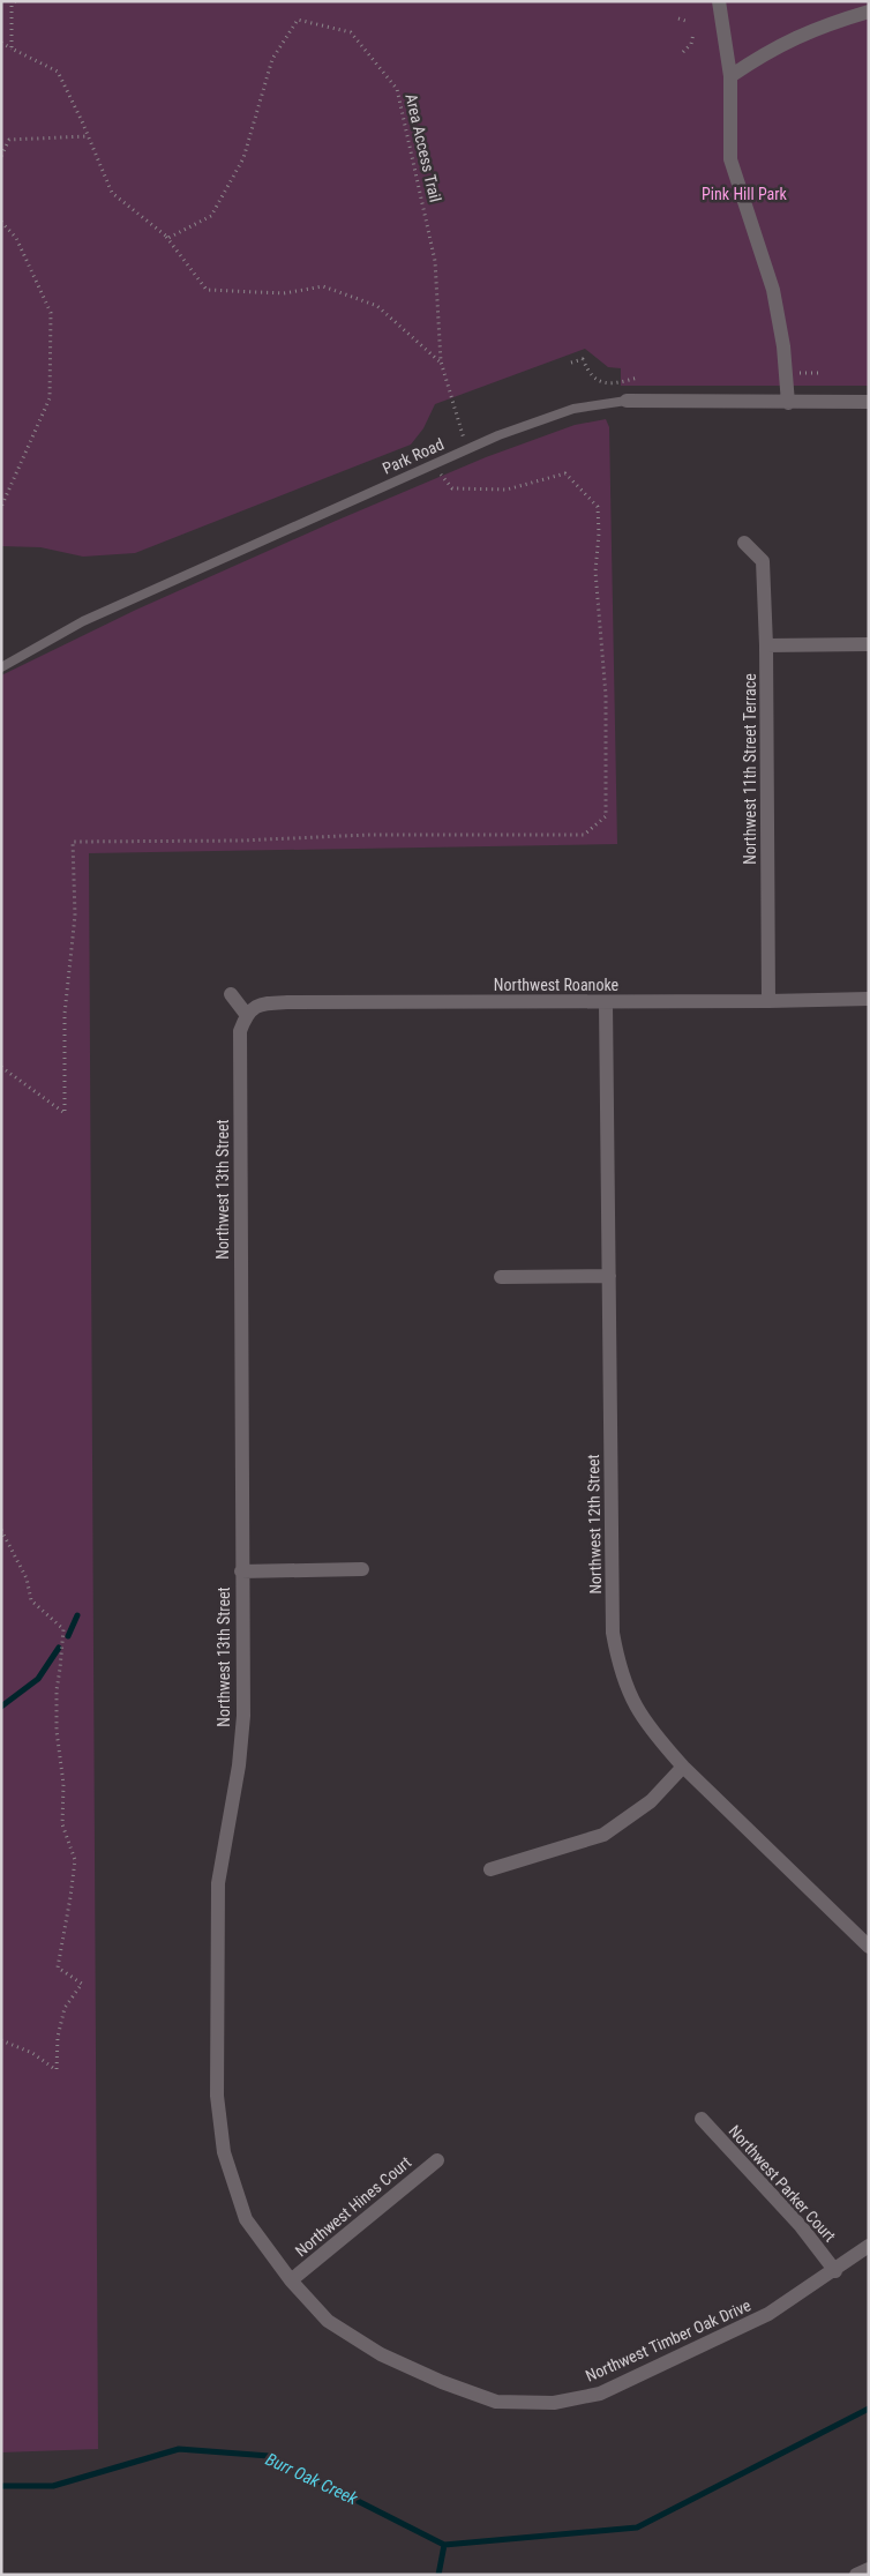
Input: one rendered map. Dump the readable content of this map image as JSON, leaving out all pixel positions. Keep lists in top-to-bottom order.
{
  "streets": {
    "street": [
      "Park Road",
      "Northwest 11th Street Terrace",
      "Northwest Roanoke",
      "Northwest 13th Street",
      "Northwest 12th Street",
      "Northwest Parker Court",
      "Northwest Hines Court",
      "Northwest Timber Oak Drive"
    ],
    "path": ["Area Access Trail"]
  },
  "crossings": [
    ["Area Access Trail", "Park Road"],
    ["Northwest 11th Street Terrace", "Northwest Roanoke"],
    ["Northwest Roanoke", "Northwest 13th Street"],
    ["Northwest Roanoke", "Northwest 12th Street"],
    ["Northwest 13th Street", "Northwest Hines Court"],
    ["Northwest 13th Street", "Northwest Timber Oak Drive"],
    ["Northwest Parker Court", "Northwest Timber Oak Drive"],
    ["Northwest Hines Court", "Northwest Timber Oak Drive"]
  ],
  "water": ["Burr Oak Creek"],
  "parks": ["Pink Hill Park"]
}
